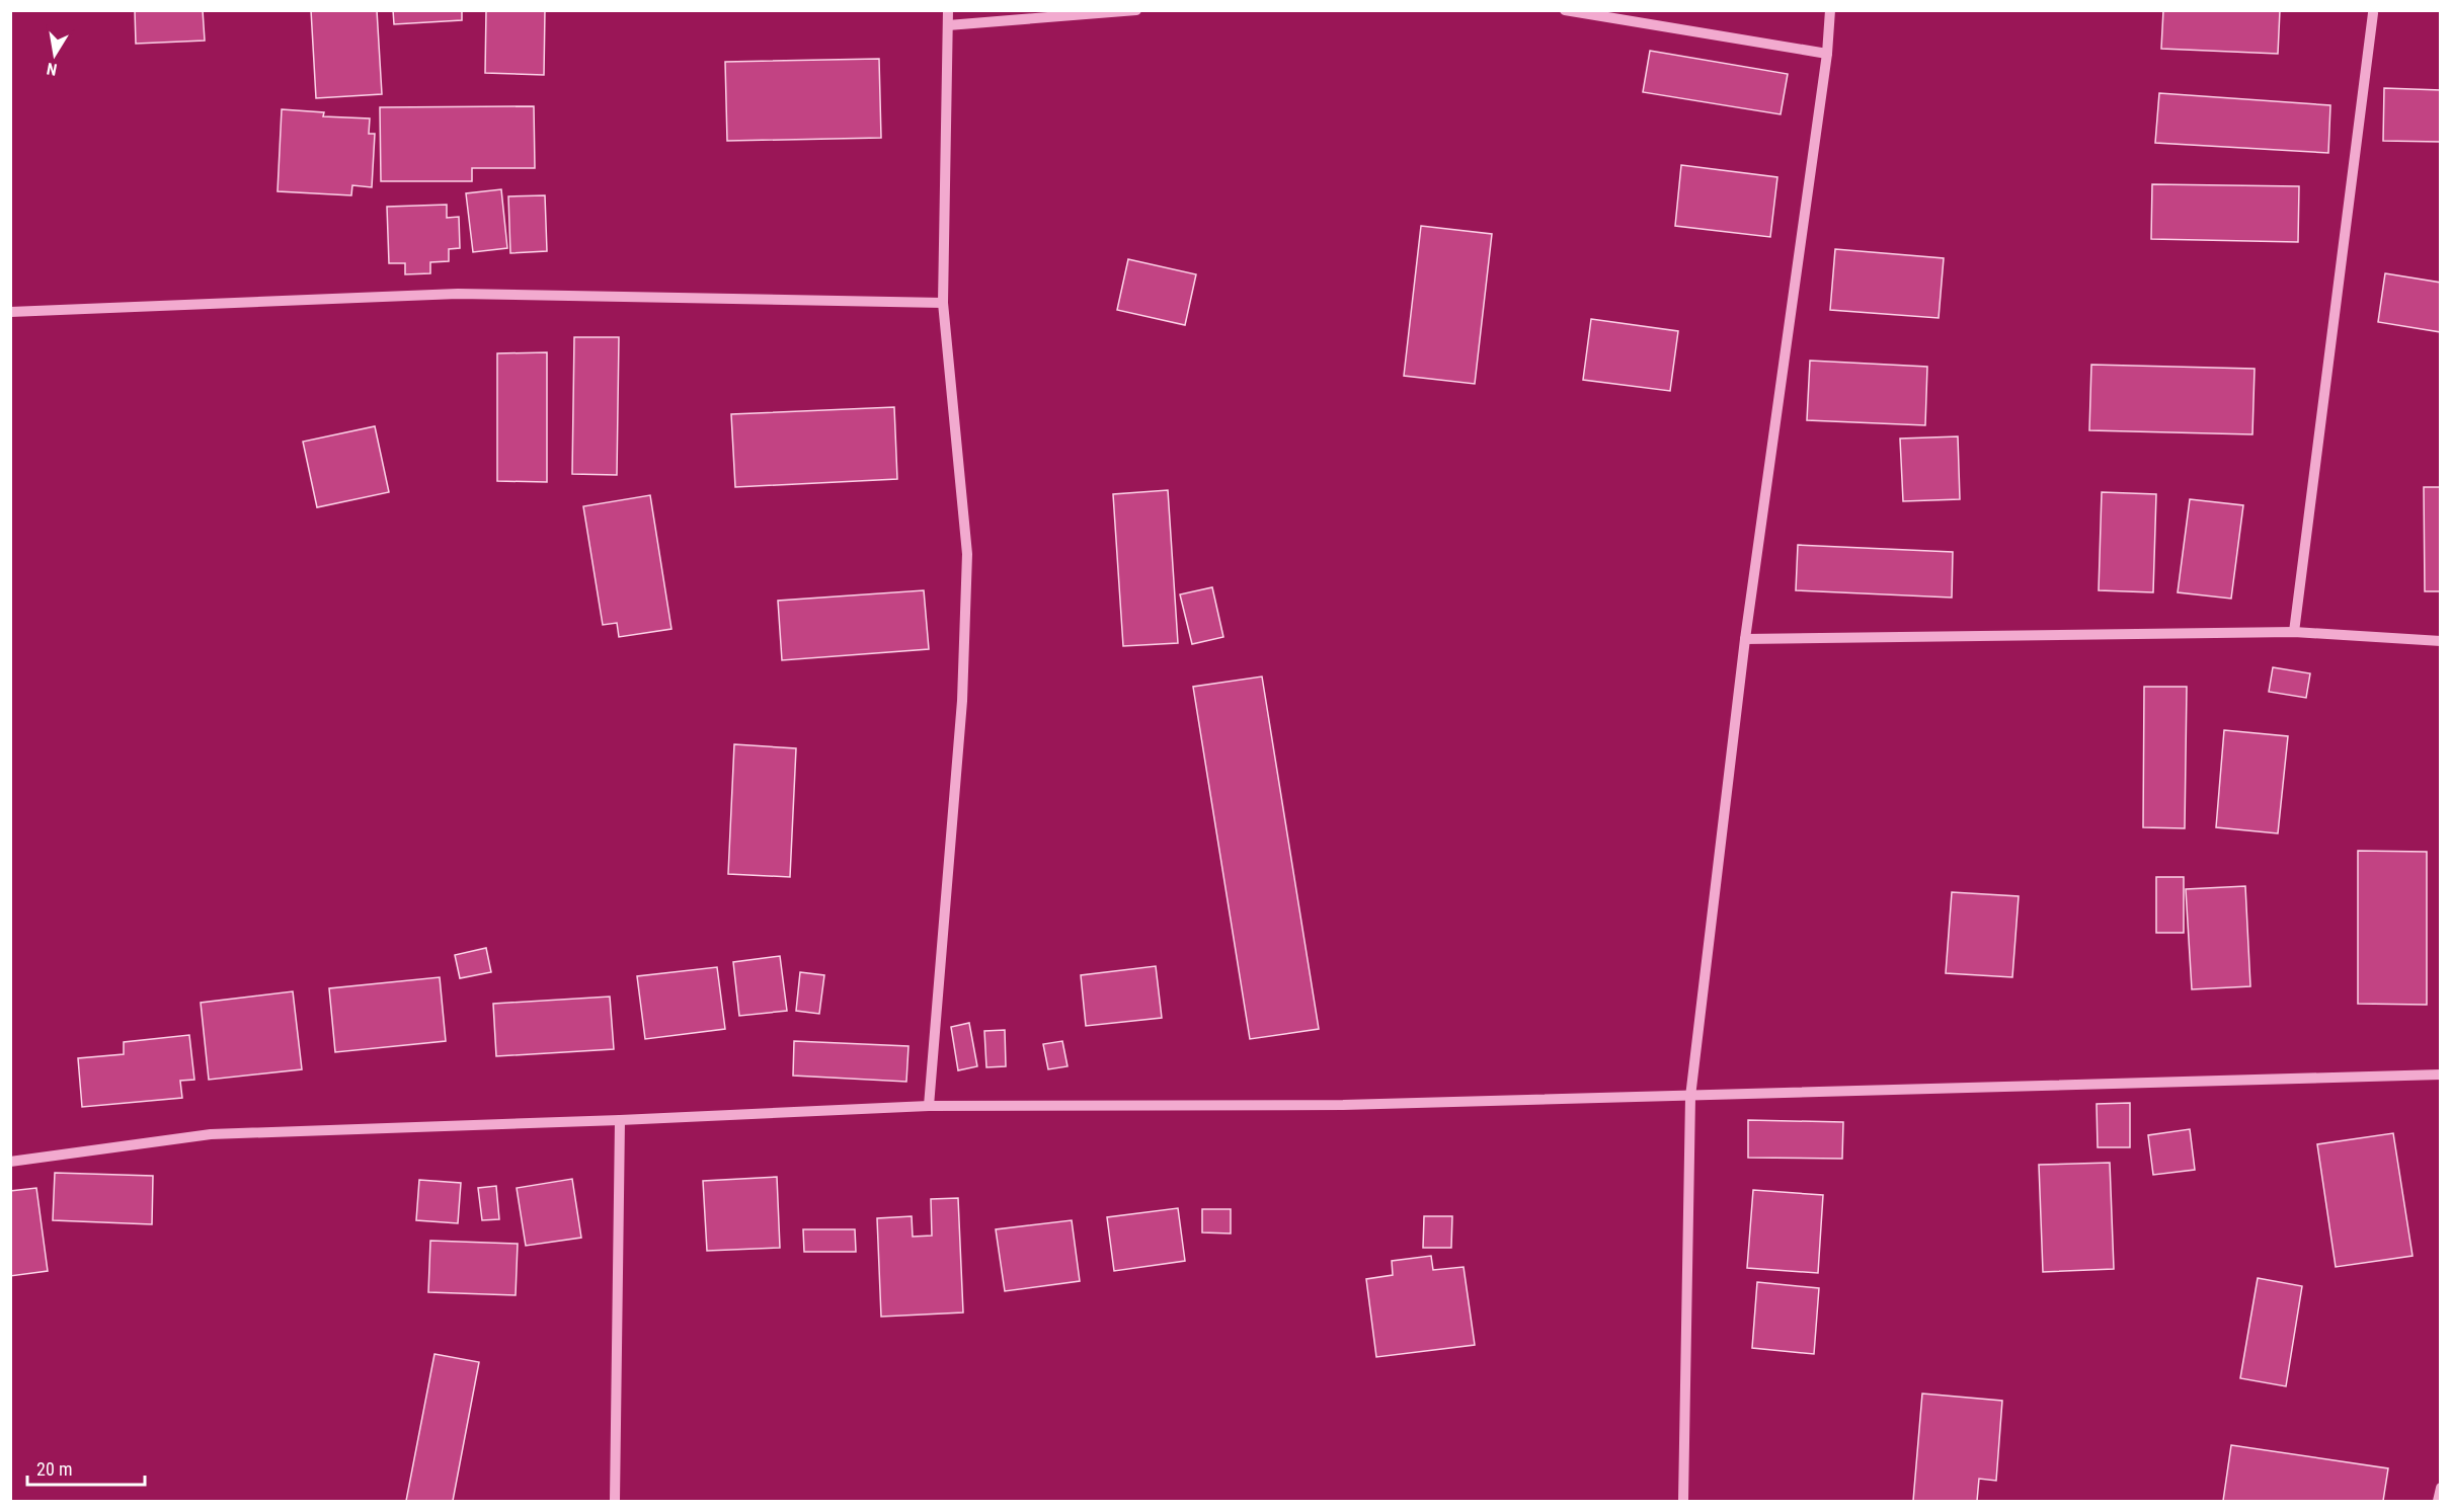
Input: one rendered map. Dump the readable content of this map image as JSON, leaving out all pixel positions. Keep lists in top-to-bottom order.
{
  "scale_bar": "20 m",
  "north": "bottom"
}
